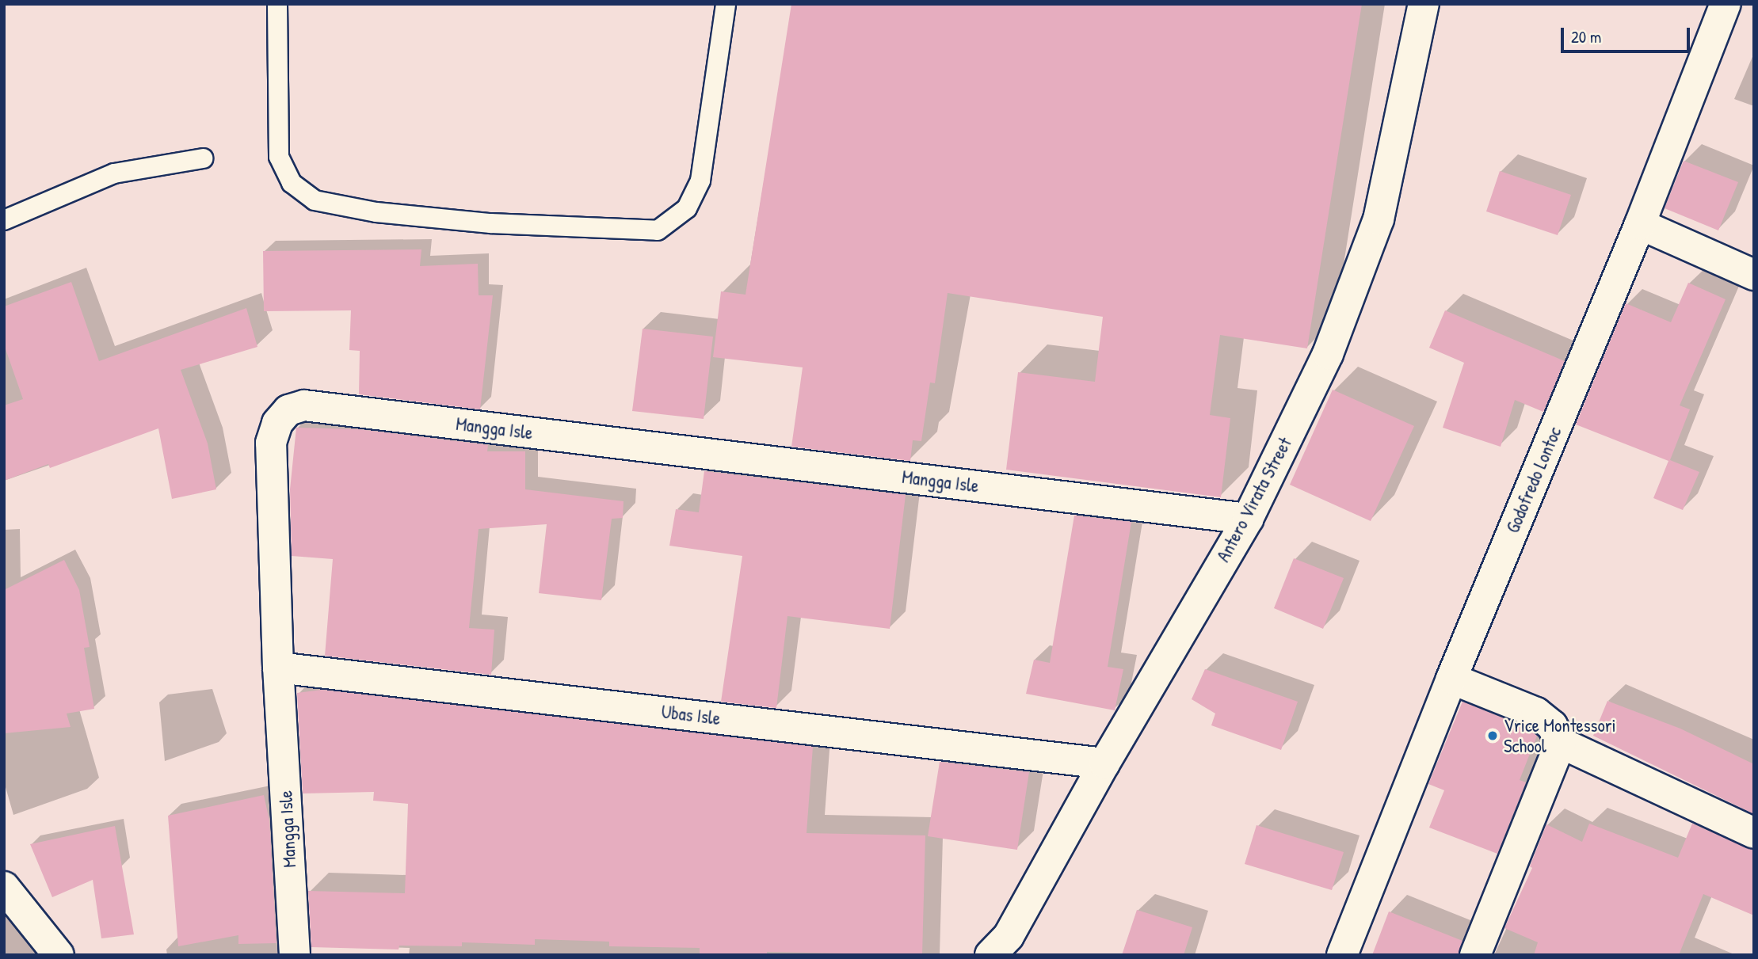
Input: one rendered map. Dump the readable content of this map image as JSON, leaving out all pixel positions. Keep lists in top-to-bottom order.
{
  "streets": {
    "street": [
      "Mangga Isle",
      "Godofredo Lontoc",
      "Antero Virata Street",
      "Ubas Isle"
    ]
  },
  "crossings": [
    ["Mangga Isle", "Antero Virata Street"],
    ["Mangga Isle", "Ubas Isle"],
    ["Antero Virata Street", "Ubas Isle"]
  ],
  "places": ["Vrice Montessori School"],
  "scale_bar": "20 m"
}
